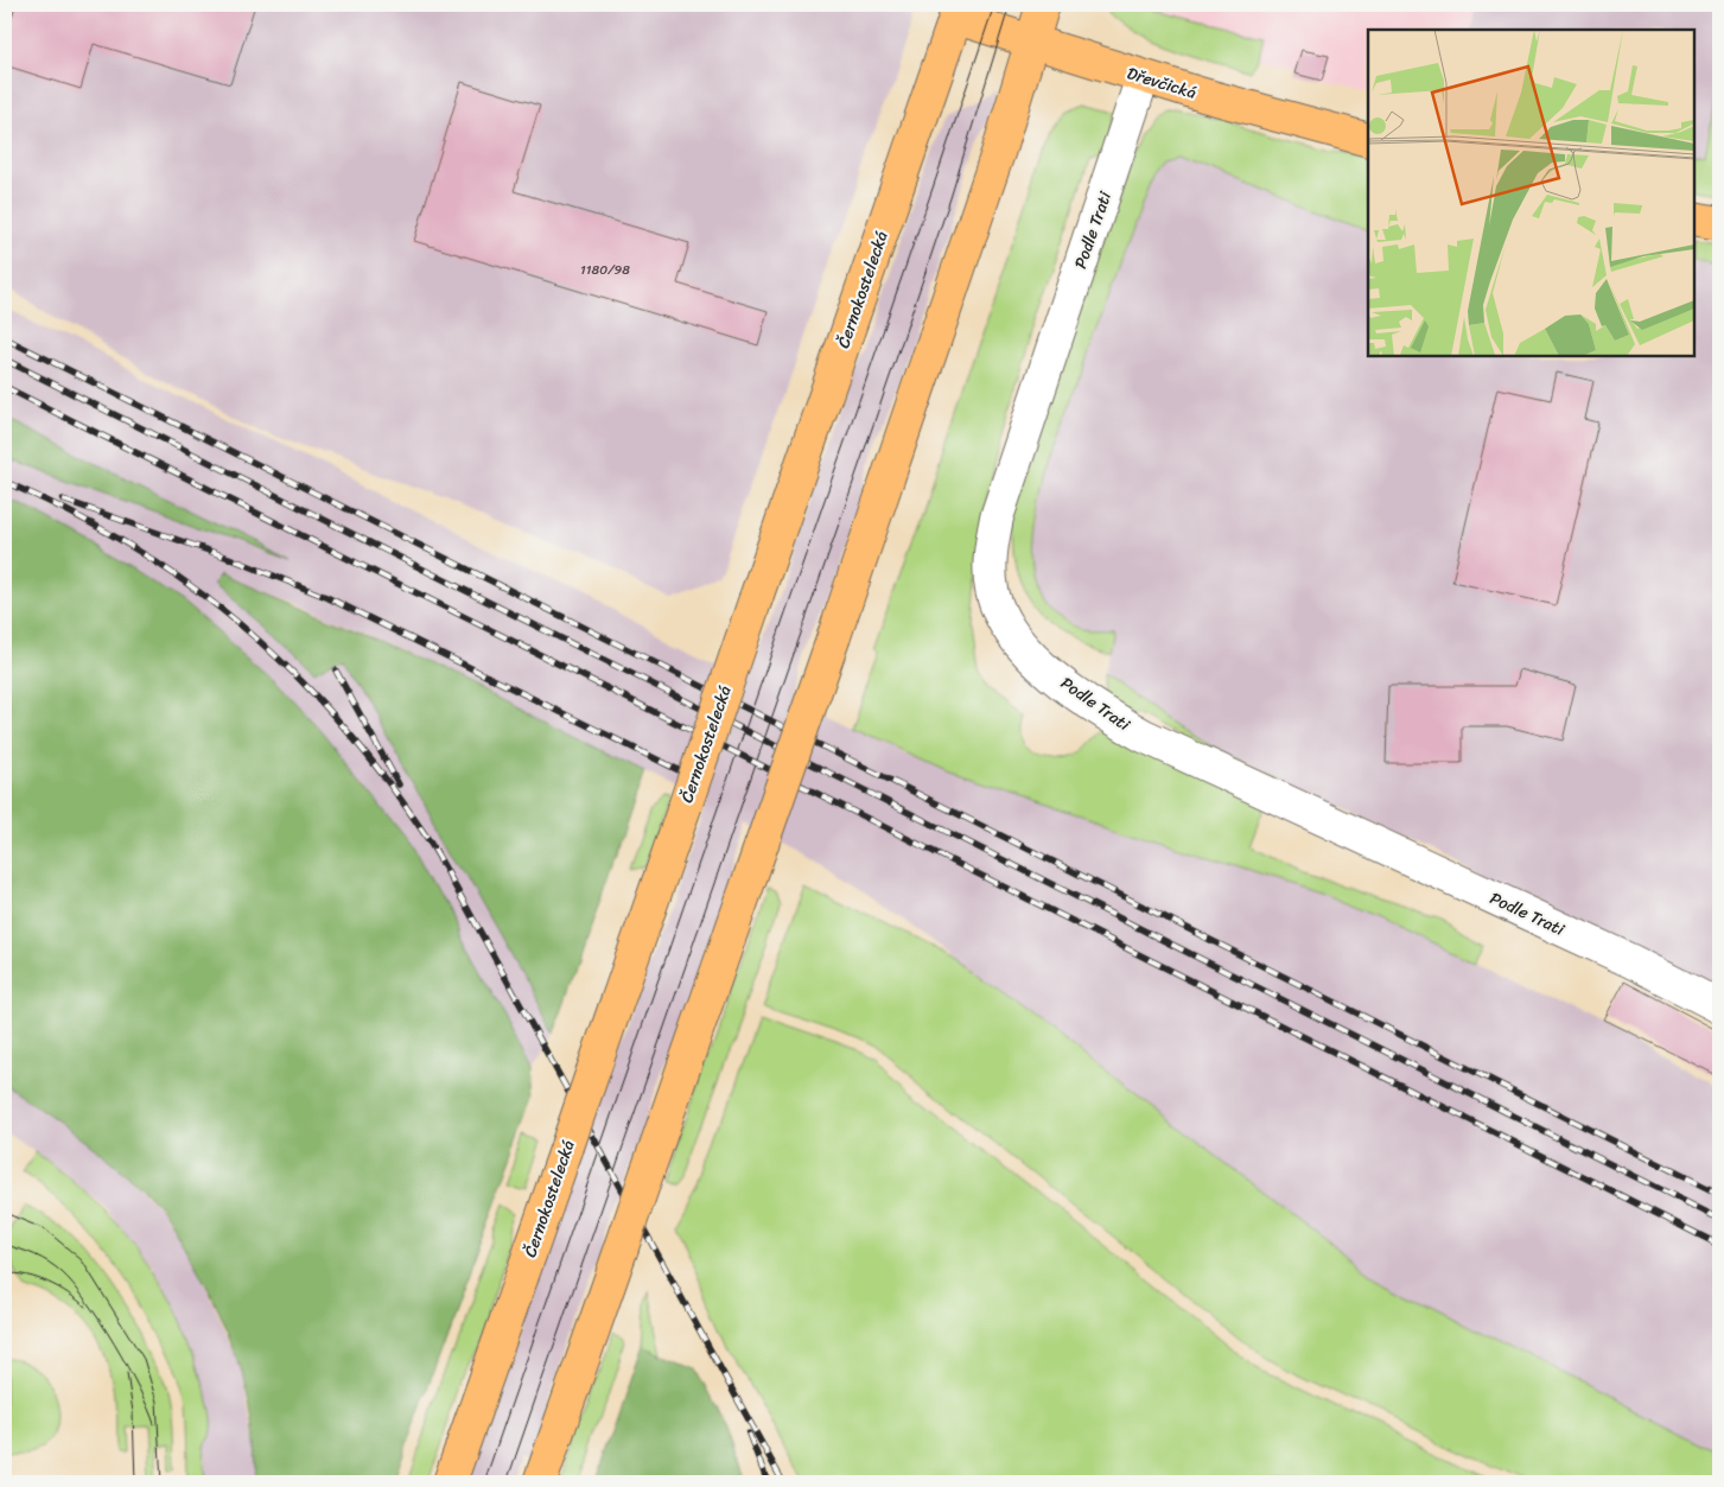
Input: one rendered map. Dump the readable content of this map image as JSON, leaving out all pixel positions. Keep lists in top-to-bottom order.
{
  "streets": {
    "main road": ["Dřevčická", "Černokostelecká"],
    "street": ["Podle Trati"]
  },
  "crossings": [
    ["Dřevčická", "Podle Trati"],
    ["Dřevčická", "Černokostelecká"]
  ],
  "house_numbers": ["1180/98"]
}
